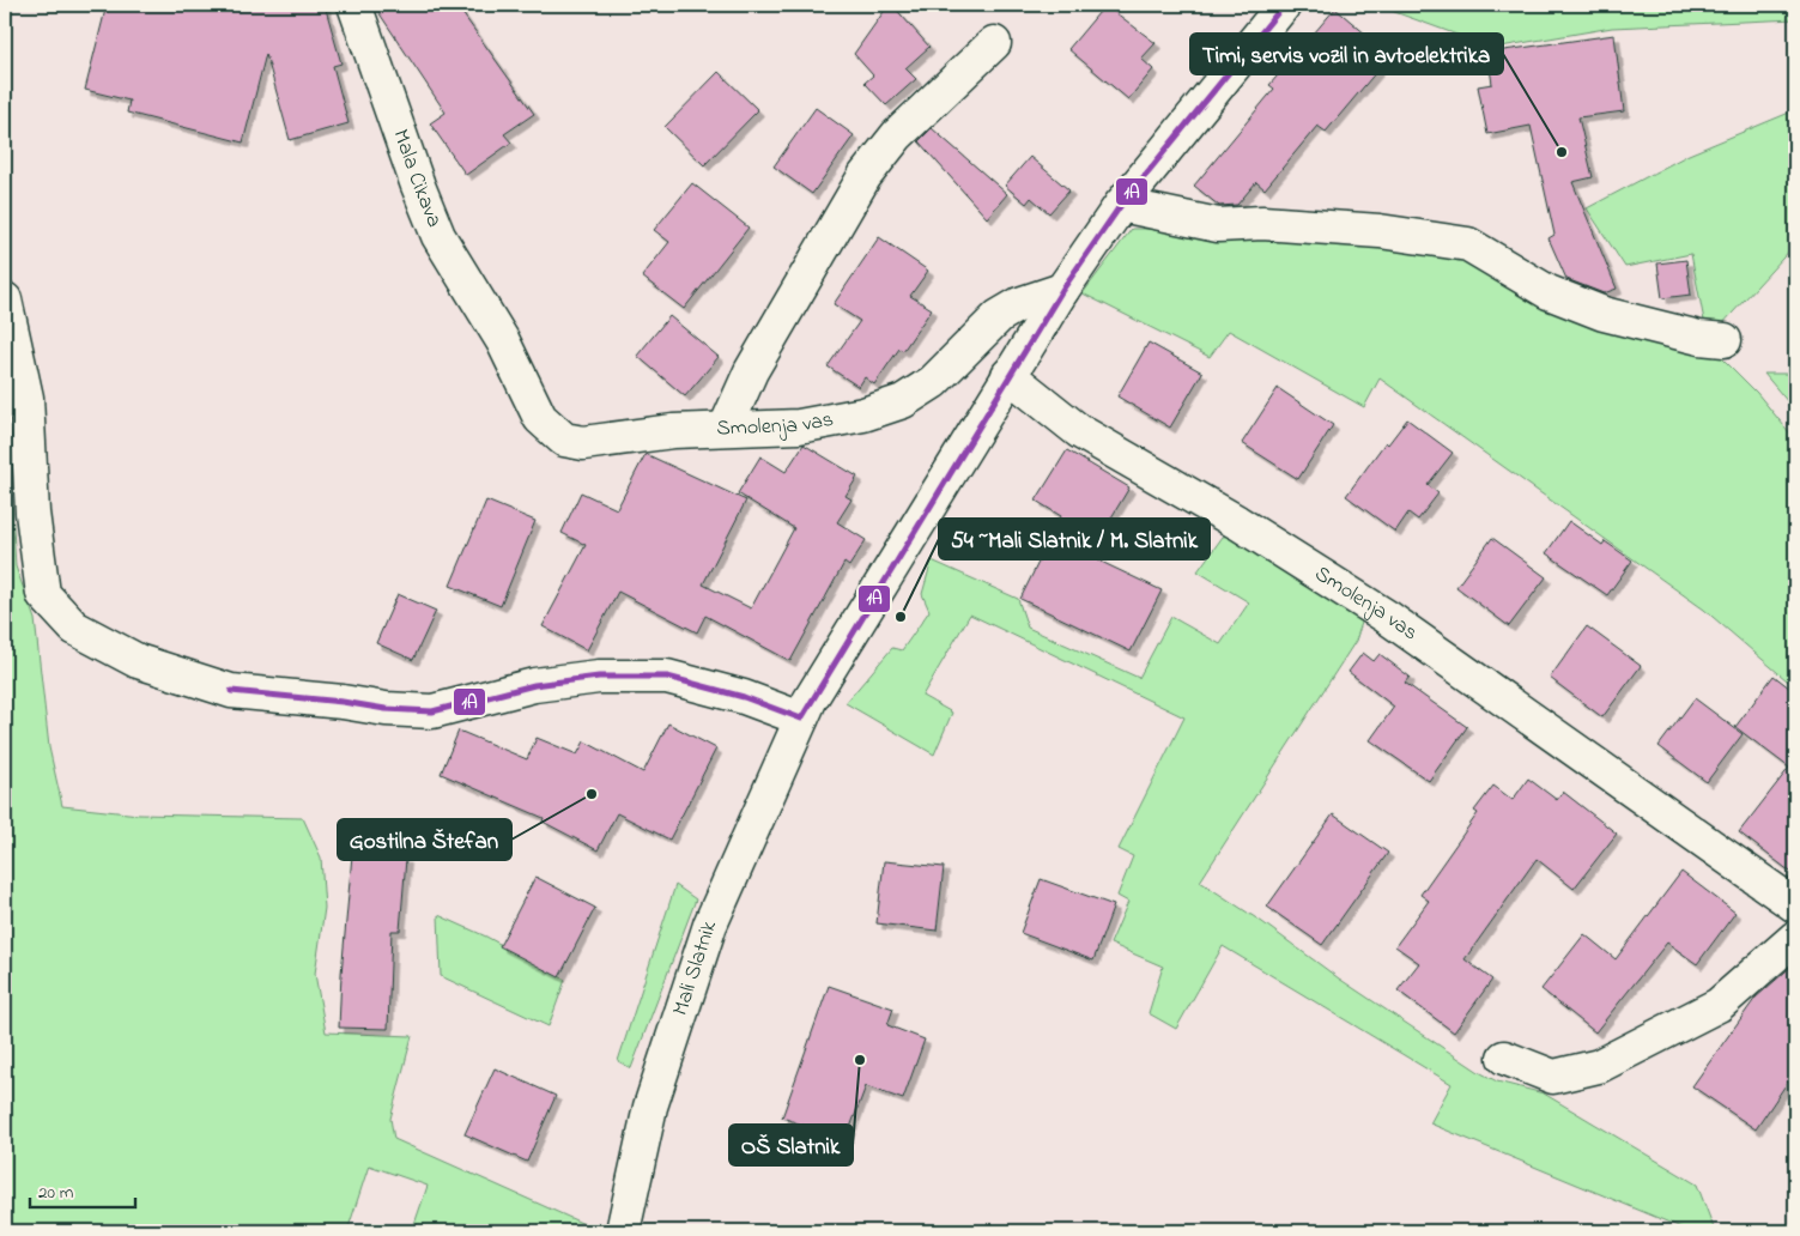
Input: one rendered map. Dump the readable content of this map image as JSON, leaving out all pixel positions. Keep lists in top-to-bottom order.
{
  "streets": {
    "street": ["Mala Cikava", "Smolenja vas", "Mali Slatnik"]
  },
  "crossings": [
    ["Mala Cikava", "Smolenja vas"],
    ["Smolenja vas", "Mali Slatnik"]
  ],
  "places": [
    "Timi, servis vozil in avtoelektrika",
    "54 ~Mali Slatnik / M. Slatnik",
    "Gostilna Štefan",
    "OŠ Slatnik"
  ],
  "lines": ["transit line 1A"],
  "scale_bar": "20 m"
}
